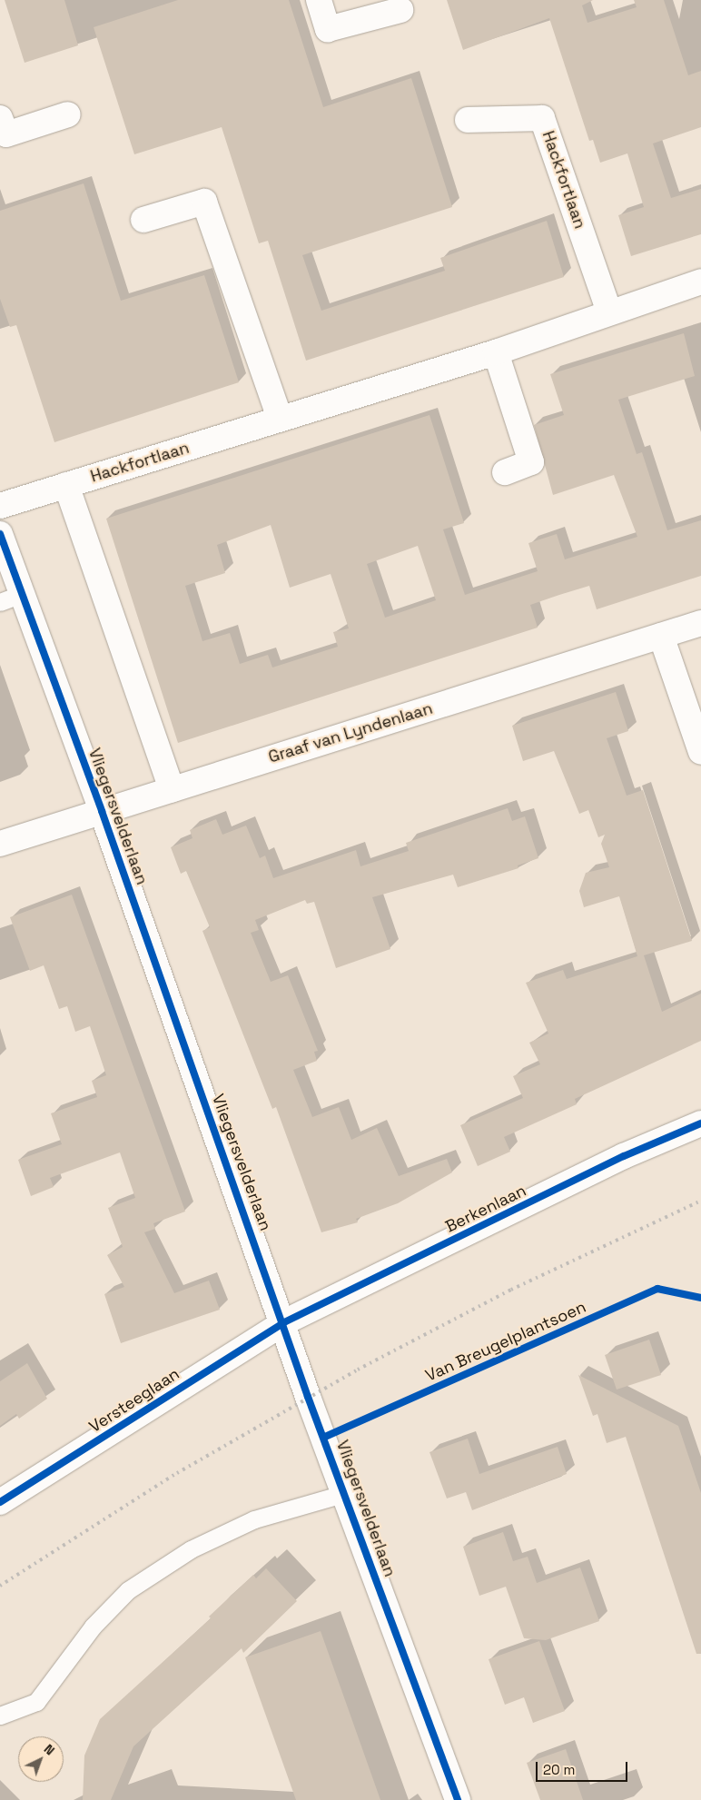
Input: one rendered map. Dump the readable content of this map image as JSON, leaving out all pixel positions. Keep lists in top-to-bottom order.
{
  "streets": {
    "street": [
      "Hackfortlaan",
      "Graaf van Lyndenlaan",
      "Vliegersvelderlaan",
      "Berkenlaan",
      "Versteeglaan"
    ],
    "cycle path": ["Van Breugelplantsoen"]
  },
  "crossings": [
    ["Graaf van Lyndenlaan", "Vliegersvelderlaan"],
    ["Vliegersvelderlaan", "Berkenlaan"],
    ["Vliegersvelderlaan", "Versteeglaan"],
    ["Berkenlaan", "Versteeglaan"]
  ],
  "scale_bar": "20 m",
  "north": "top right"
}
